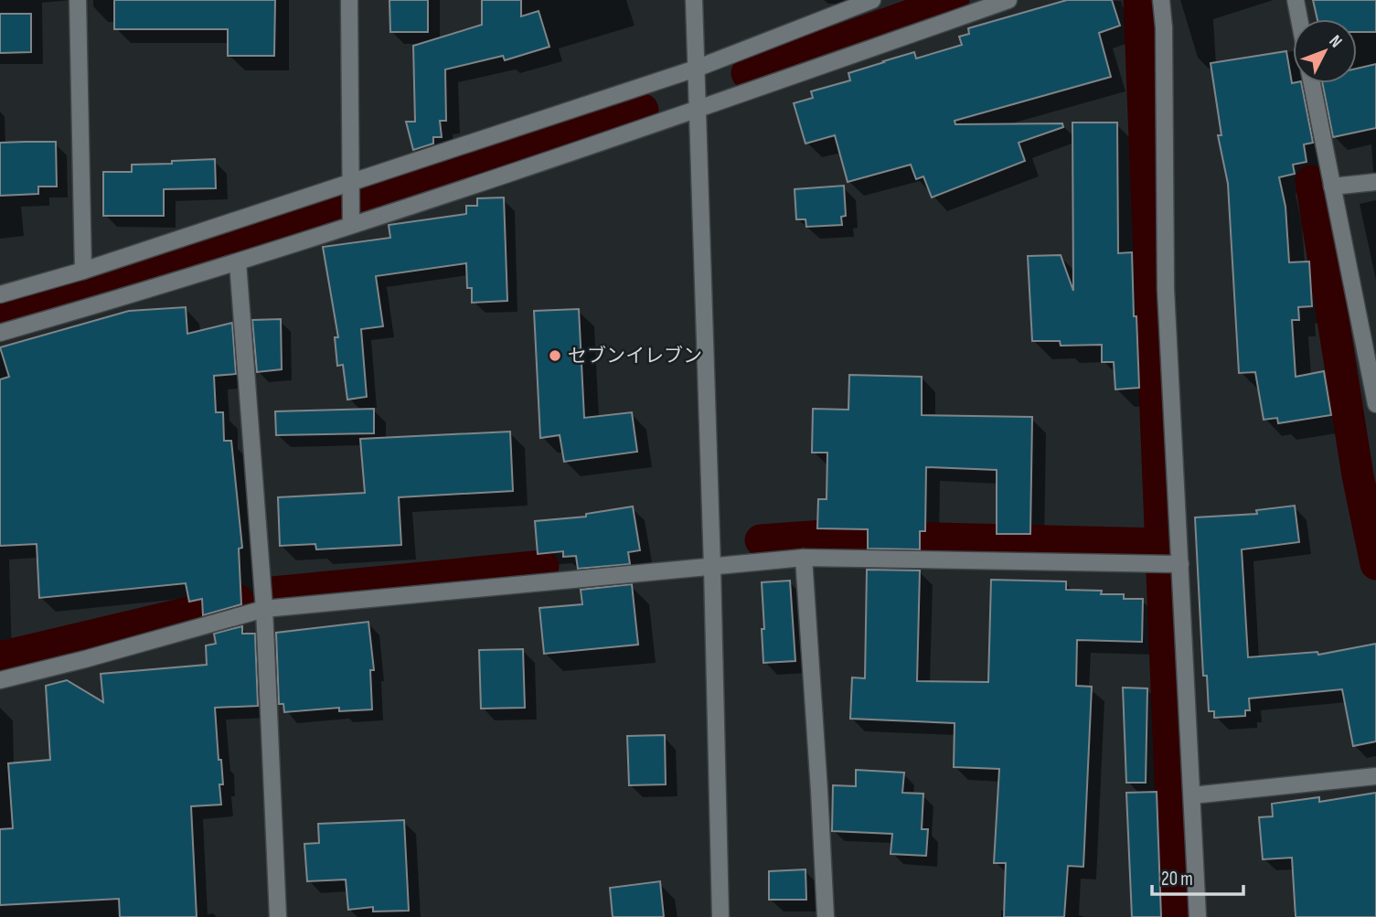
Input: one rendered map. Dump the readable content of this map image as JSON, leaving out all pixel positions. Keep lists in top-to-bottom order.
{
  "places": ["セブンイレブン"],
  "scale_bar": "20 m",
  "north": "top right"
}
